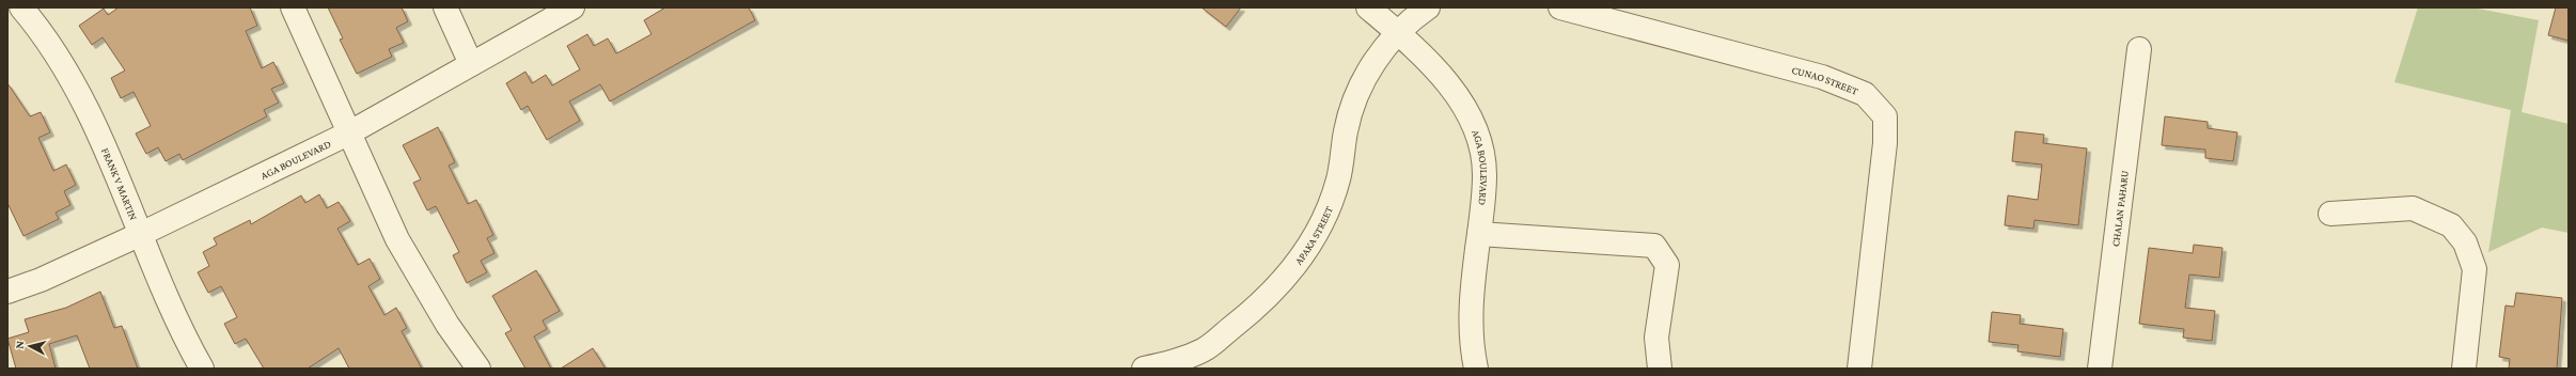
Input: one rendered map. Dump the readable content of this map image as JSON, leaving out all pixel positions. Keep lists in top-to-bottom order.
{
  "streets": {
    "street": [
      "CUNAO STREET",
      "AGA BOULEVARD",
      "FRANK V MARTIN",
      "CHALAN PAHARU",
      "APAKA STREET"
    ]
  },
  "crossings": [
    ["AGA BOULEVARD", "FRANK V MARTIN"],
    ["AGA BOULEVARD", "APAKA STREET"]
  ],
  "north": "left"
}
